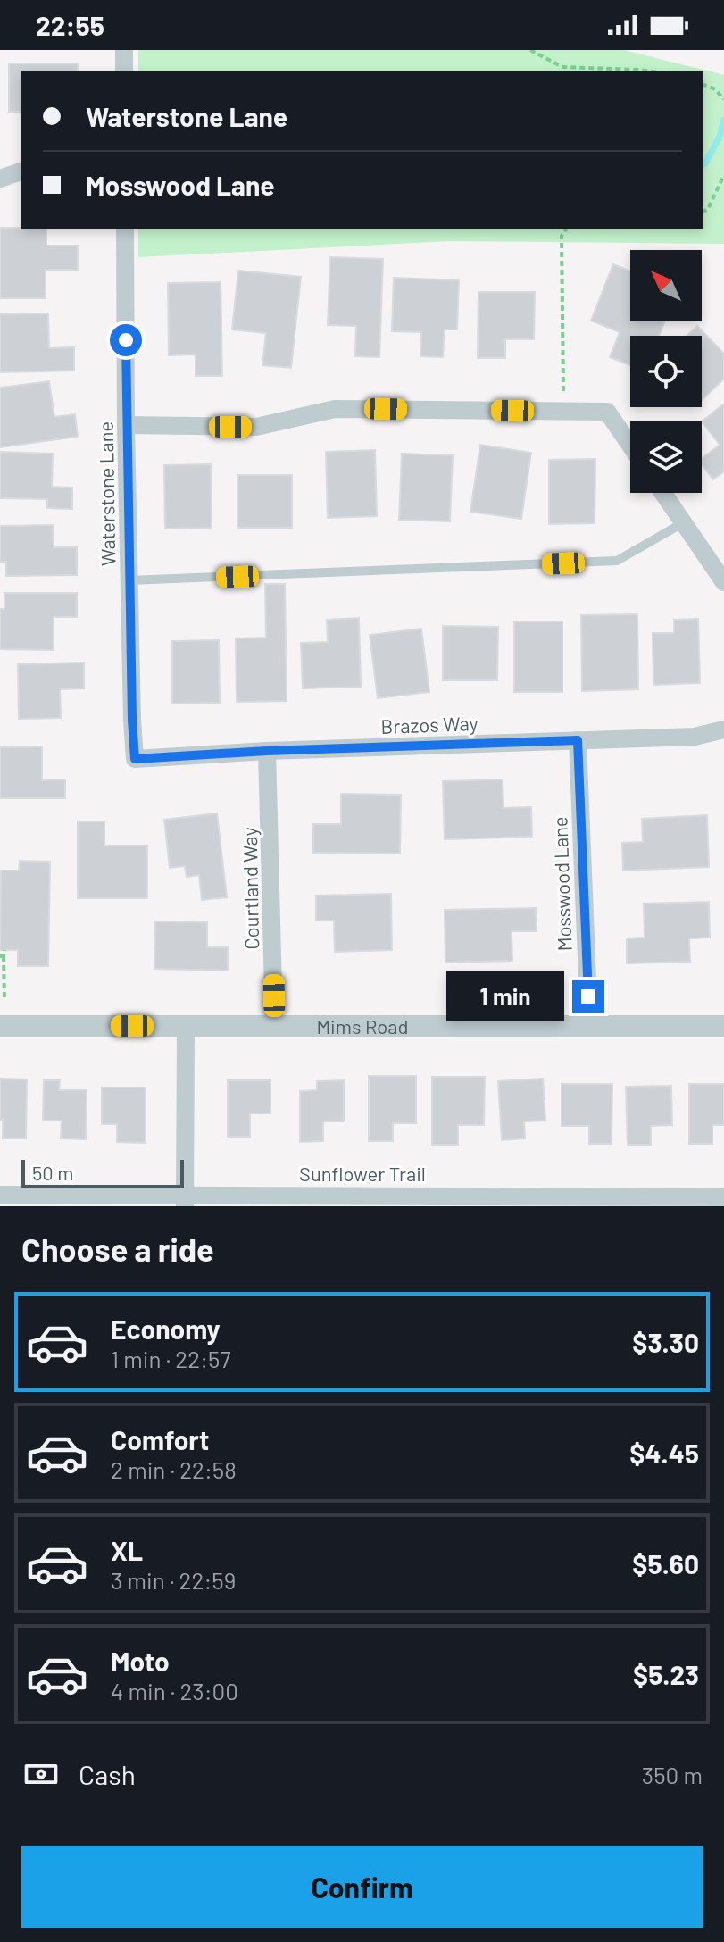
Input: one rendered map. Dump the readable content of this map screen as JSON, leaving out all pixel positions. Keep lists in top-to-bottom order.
{
  "streets": {
    "street": [
      "Waterstone Lane",
      "Brazos Way",
      "Mosswood Lane",
      "Courtland Way",
      "Mims Road",
      "Sunflower Trail"
    ]
  },
  "crossings": [
    ["Waterstone Lane", "Brazos Way"],
    ["Brazos Way", "Mosswood Lane"],
    ["Brazos Way", "Courtland Way"],
    ["Mosswood Lane", "Mims Road"],
    ["Courtland Way", "Mims Road"]
  ],
  "scale_bar": "50 m",
  "north": "top left",
  "page": {
    "status": "22:55",
    "banner": ["Waterstone Lane", "Mosswood Lane"],
    "bubble": "1 min",
    "scale": "50 m",
    "heading": "Choose a ride",
    "list": [
      {
        "name": "Economy",
        "note": "1 min · 22:57",
        "value": "$3.30"
      },
      {
        "name": "Comfort",
        "note": "2 min · 22:58",
        "value": "$4.45"
      },
      {
        "name": "XL",
        "note": "3 min · 22:59",
        "value": "$5.60"
      },
      {
        "name": "Moto",
        "note": "4 min · 23:00",
        "value": "$5.23"
      }
    ],
    "pay": ["Cash", "350 m"],
    "buttons": "Confirm"
  }
}
